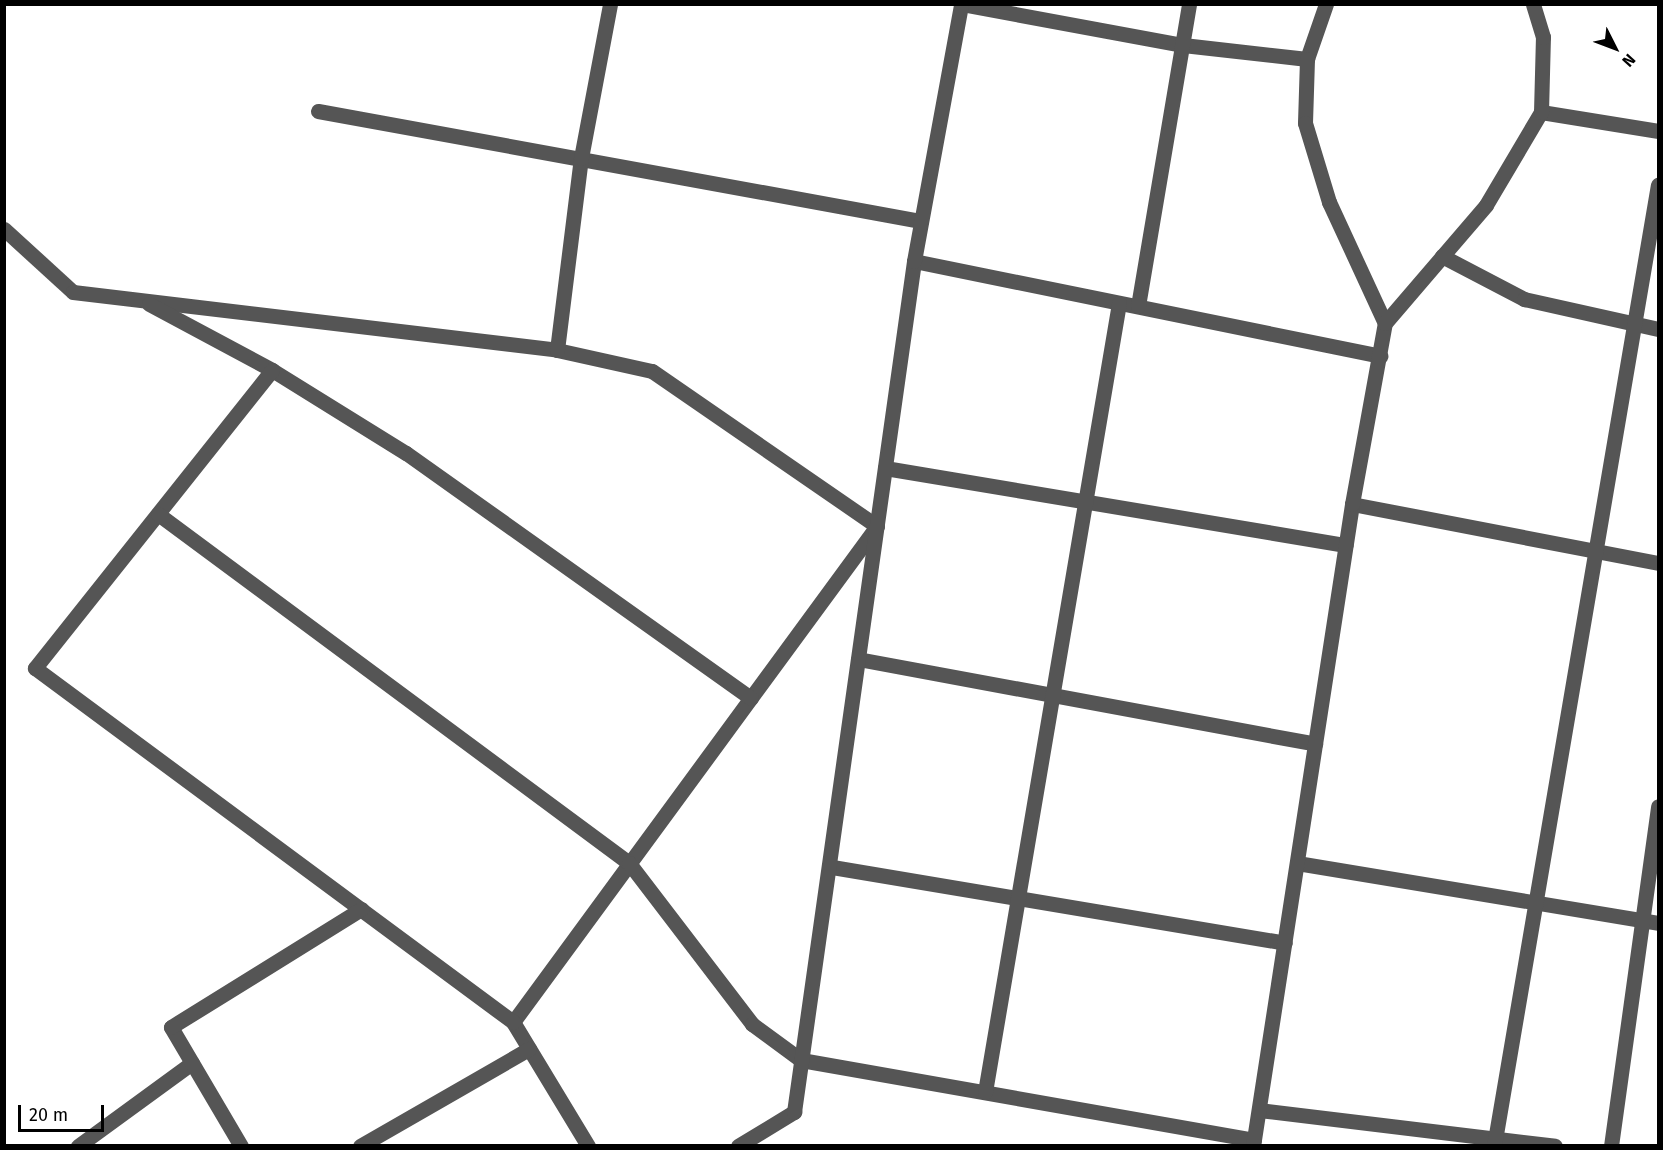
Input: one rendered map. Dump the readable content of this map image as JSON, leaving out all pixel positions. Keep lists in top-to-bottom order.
{
  "scale_bar": "20 m",
  "north": "bottom right"
}
